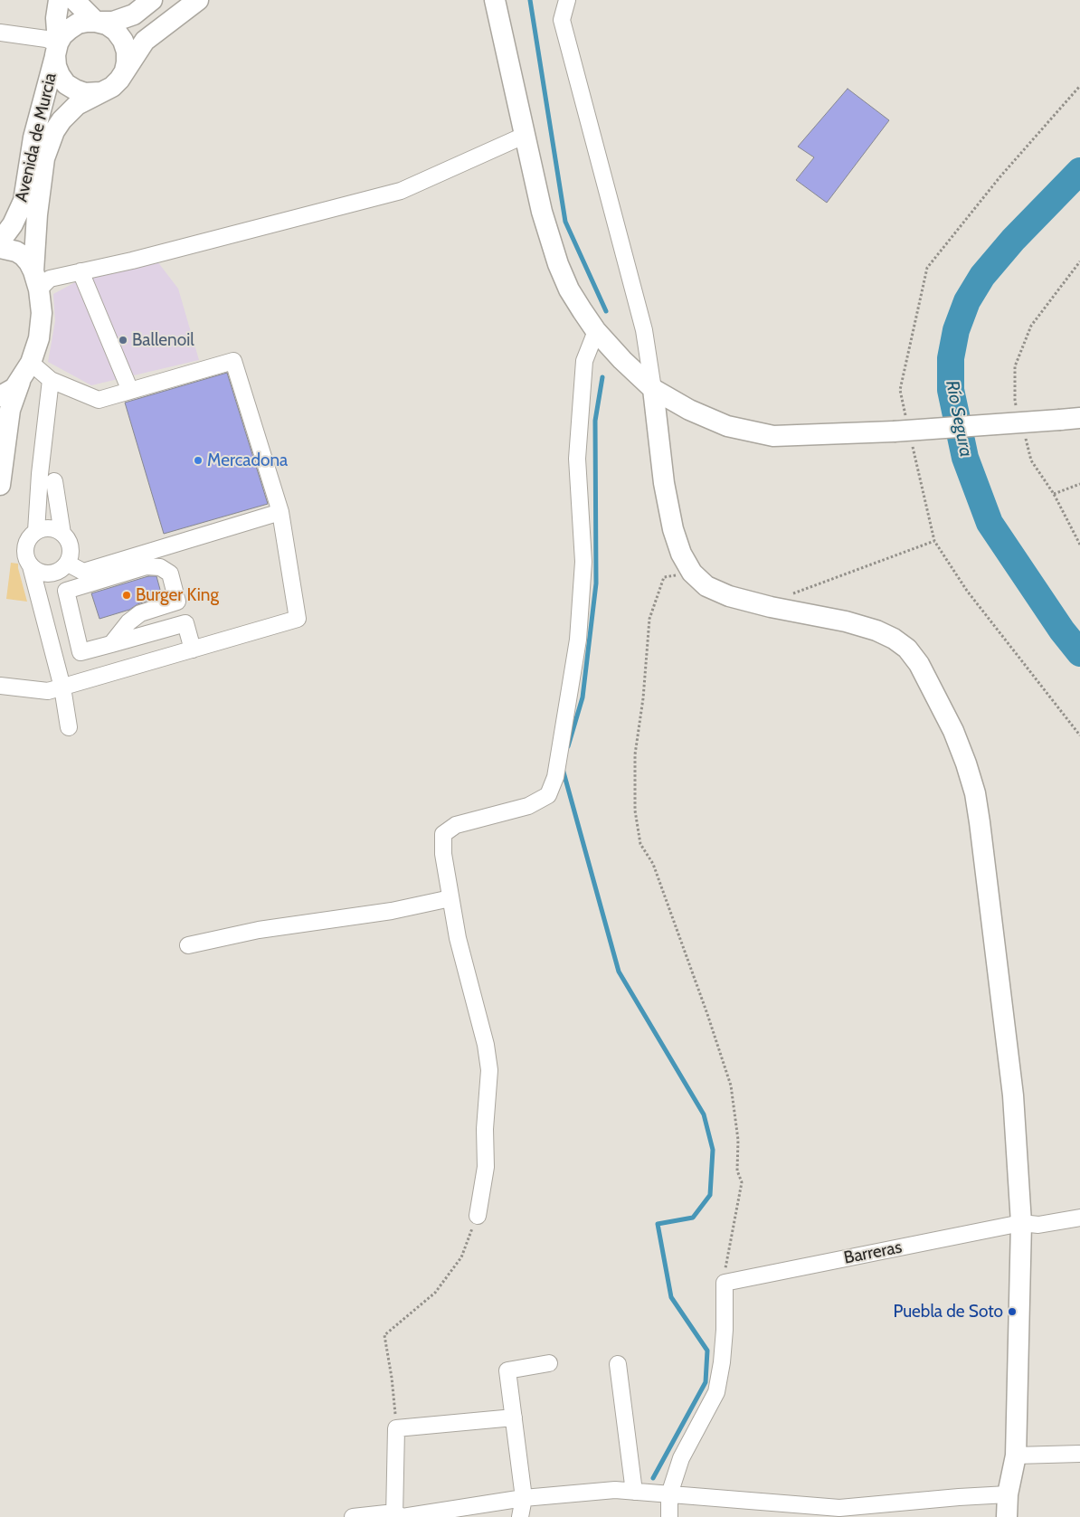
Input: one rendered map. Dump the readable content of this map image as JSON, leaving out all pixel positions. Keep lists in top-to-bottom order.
{
  "streets": {
    "main road": ["Avenida de Murcia"],
    "street": ["Barreras"]
  },
  "water": ["Río Segura"],
  "places": [
    "Ballenoil",
    "Mercadona",
    "Burger King",
    "Puebla de Soto"
  ]
}
